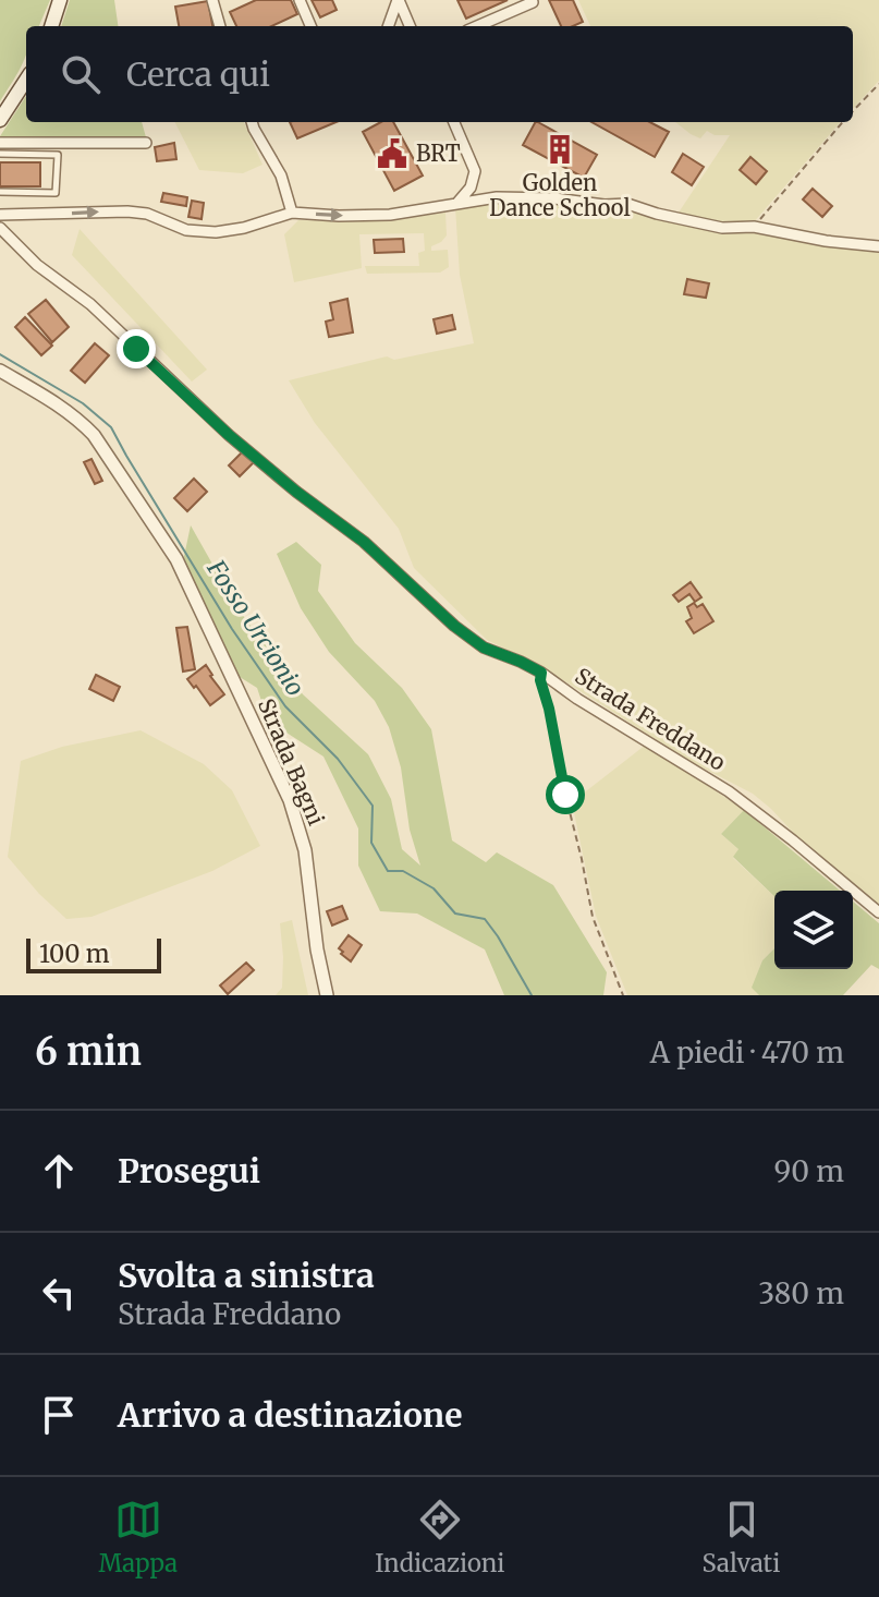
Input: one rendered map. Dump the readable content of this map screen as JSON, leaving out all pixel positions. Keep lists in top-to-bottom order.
{
  "streets": {
    "street": ["Strada Freddano", "Strada Bagni"]
  },
  "water": ["Fosso Urcionio"],
  "places": {
    "building": ["Golden Dance School"],
    "public building": ["BRT"]
  },
  "scale_bar": "100 m",
  "page": {
    "search": "Cerca qui",
    "scale": "100 m",
    "heading": ["6 min", "A piedi · 470 m"],
    "list": [
      ["Prosegui", "90 m"],
      ["Svolta a sinistra", "Strada Freddano", "380 m"],
      "Arrivo a destinazione"
    ],
    "nav": ["Mappa", "Indicazioni", "Salvati"]
  }
}
